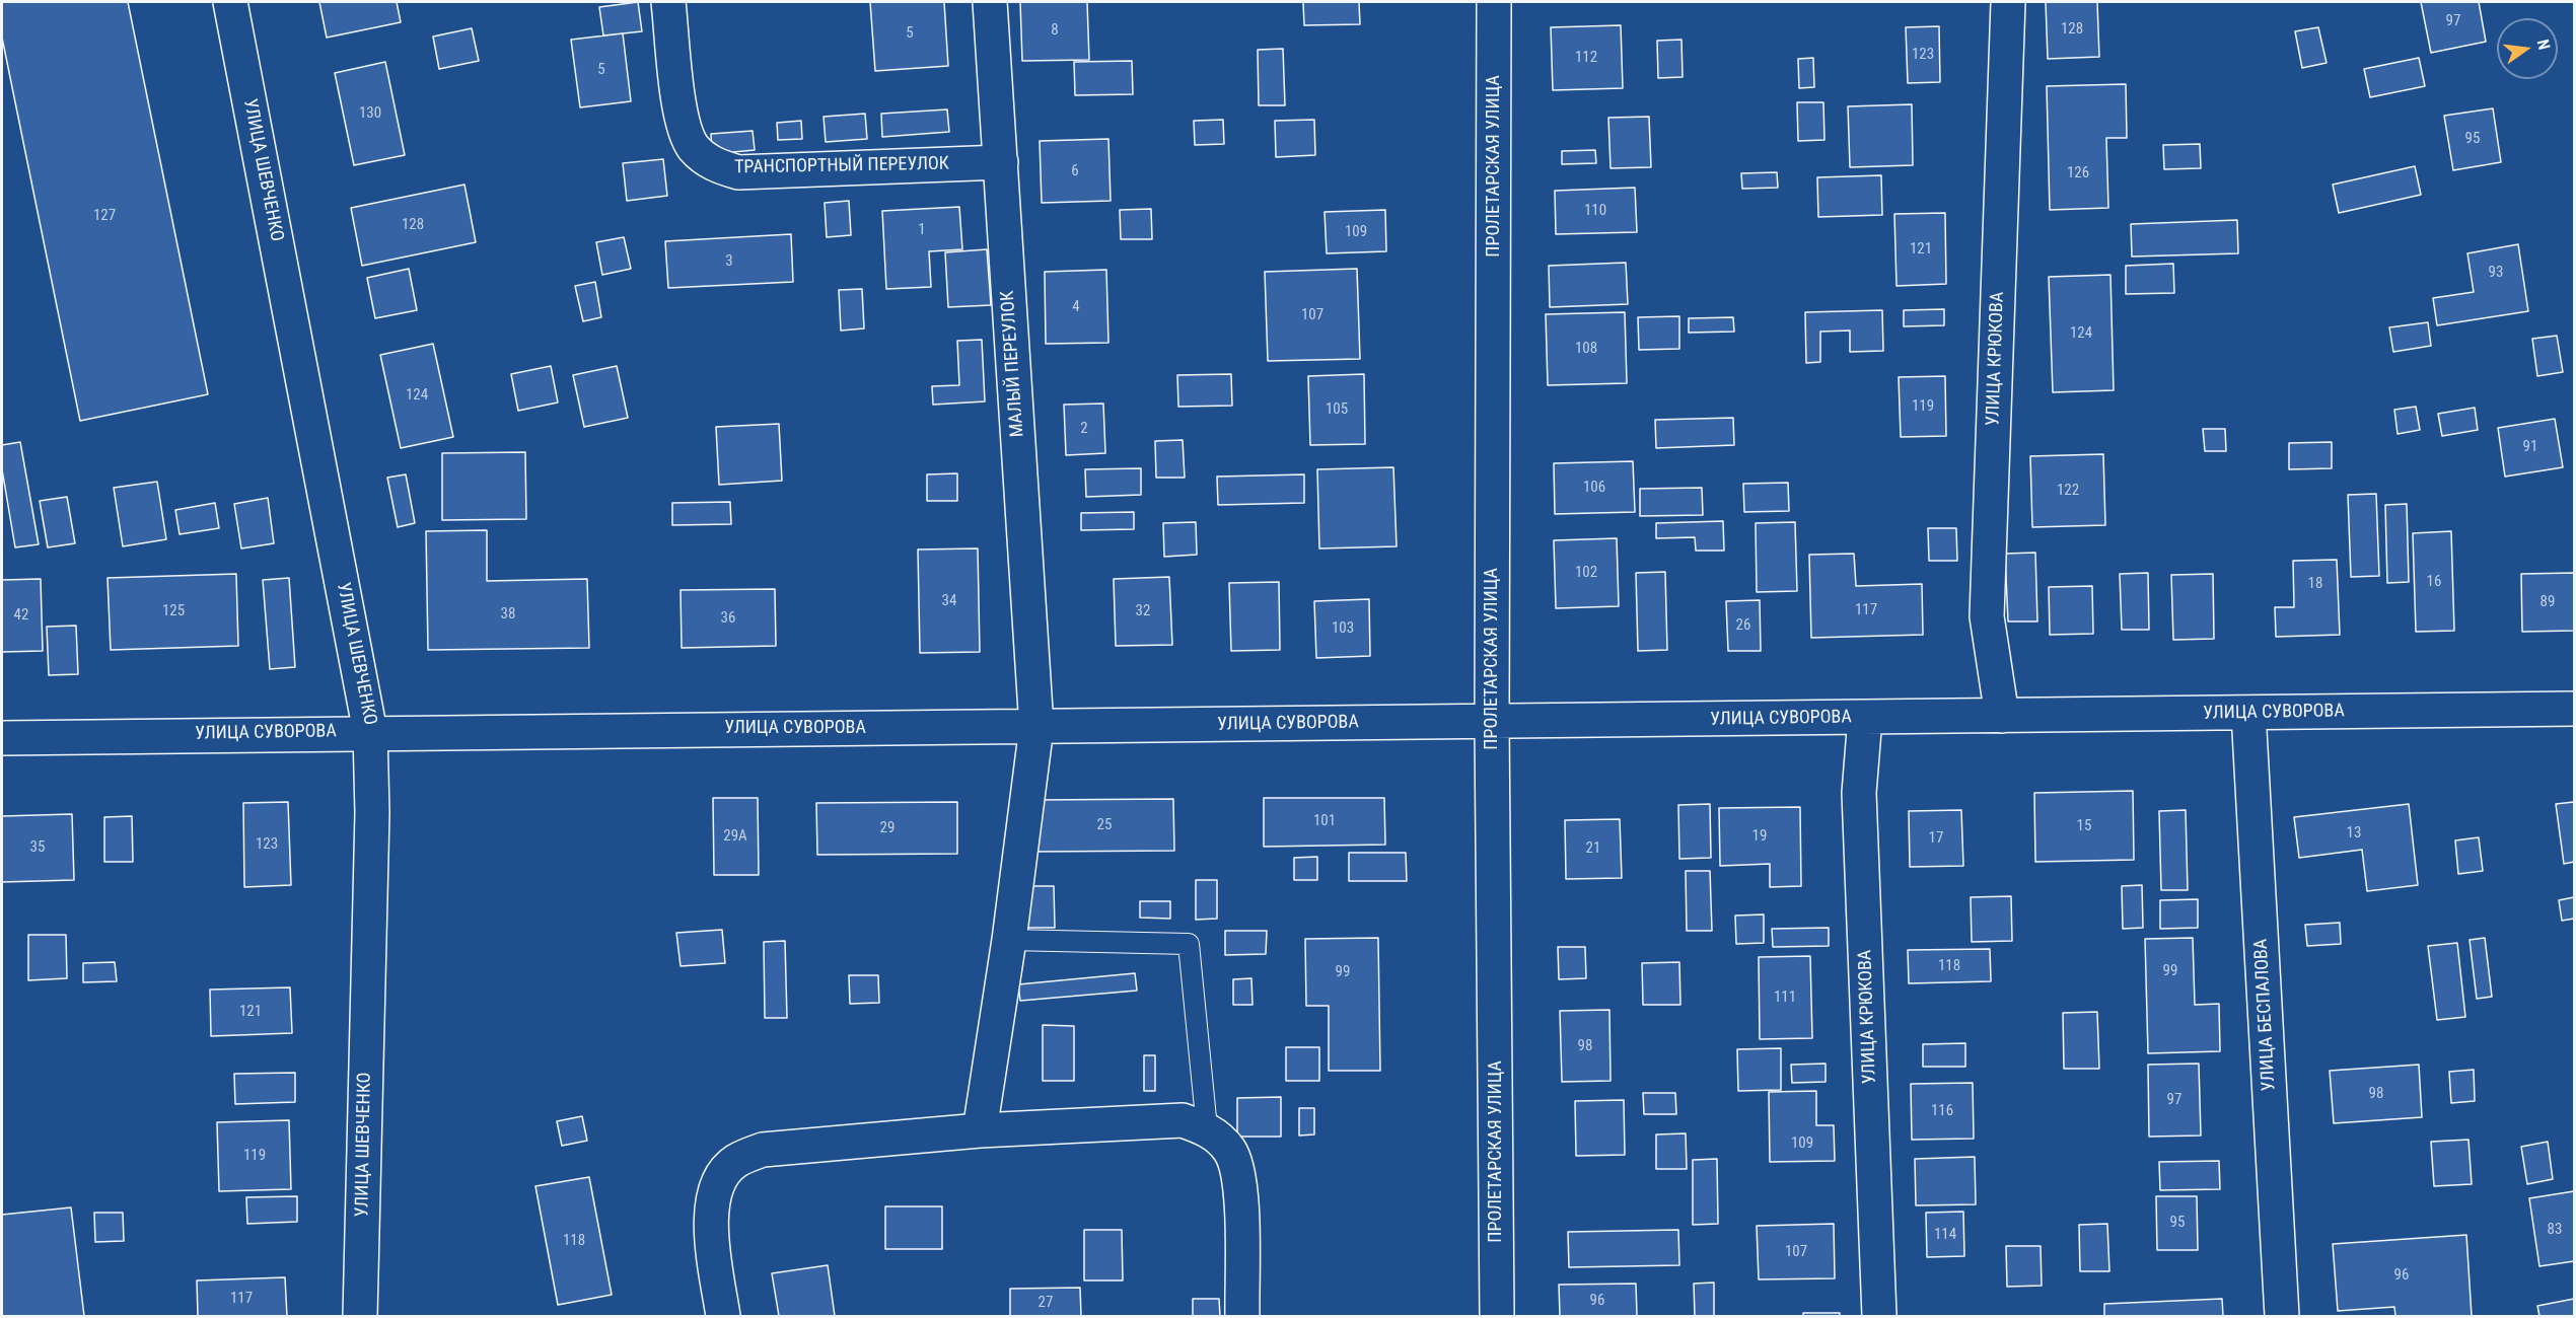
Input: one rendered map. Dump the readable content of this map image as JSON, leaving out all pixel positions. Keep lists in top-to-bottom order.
{
  "streets": {
    "street": [
      "ТРАНСПОРТНЫЙ ПЕРЕУЛОК",
      "ПРОЛЕТАРСКАЯ УЛИЦА",
      "УЛИЦА ШЕВЧЕНКО",
      "УЛИЦА КРЮКОВА",
      "МАЛЫЙ ПЕРЕУЛОК",
      "УЛИЦА СУВОРОВА",
      "УЛИЦА БЕСПАЛОВА"
    ]
  },
  "crossings": [
    ["ТРАНСПОРТНЫЙ ПЕРЕУЛОК", "МАЛЫЙ ПЕРЕУЛОК"],
    ["ПРОЛЕТАРСКАЯ УЛИЦА", "УЛИЦА СУВОРОВА"],
    ["УЛИЦА ШЕВЧЕНКО", "УЛИЦА СУВОРОВА"],
    ["УЛИЦА КРЮКОВА", "УЛИЦА СУВОРОВА"],
    ["МАЛЫЙ ПЕРЕУЛОК", "УЛИЦА СУВОРОВА"],
    ["УЛИЦА СУВОРОВА", "УЛИЦА БЕСПАЛОВА"]
  ],
  "house_numbers": [
    "97",
    "128",
    "8",
    "5",
    "123",
    "112",
    "5",
    "130",
    "95",
    "6",
    "126",
    "110",
    "127",
    "128",
    "1",
    "109",
    "121",
    "3",
    "93",
    "4",
    "107",
    "124",
    "108",
    "124",
    "119",
    "105",
    "2",
    "91",
    "106",
    "122",
    "102",
    "16",
    "18",
    "34",
    "89",
    "117",
    "125",
    "32",
    "38",
    "42",
    "36",
    "26",
    "103",
    "101",
    "25",
    "15",
    "29",
    "13",
    "29А",
    "19",
    "17",
    "123",
    "35",
    "21",
    "118",
    "99",
    "99",
    "111",
    "121",
    "98",
    "98",
    "97",
    "116",
    "109",
    "119",
    "95",
    "83",
    "114",
    "118",
    "107",
    "96",
    "117",
    "96",
    "27"
  ],
  "north": "right"
}
